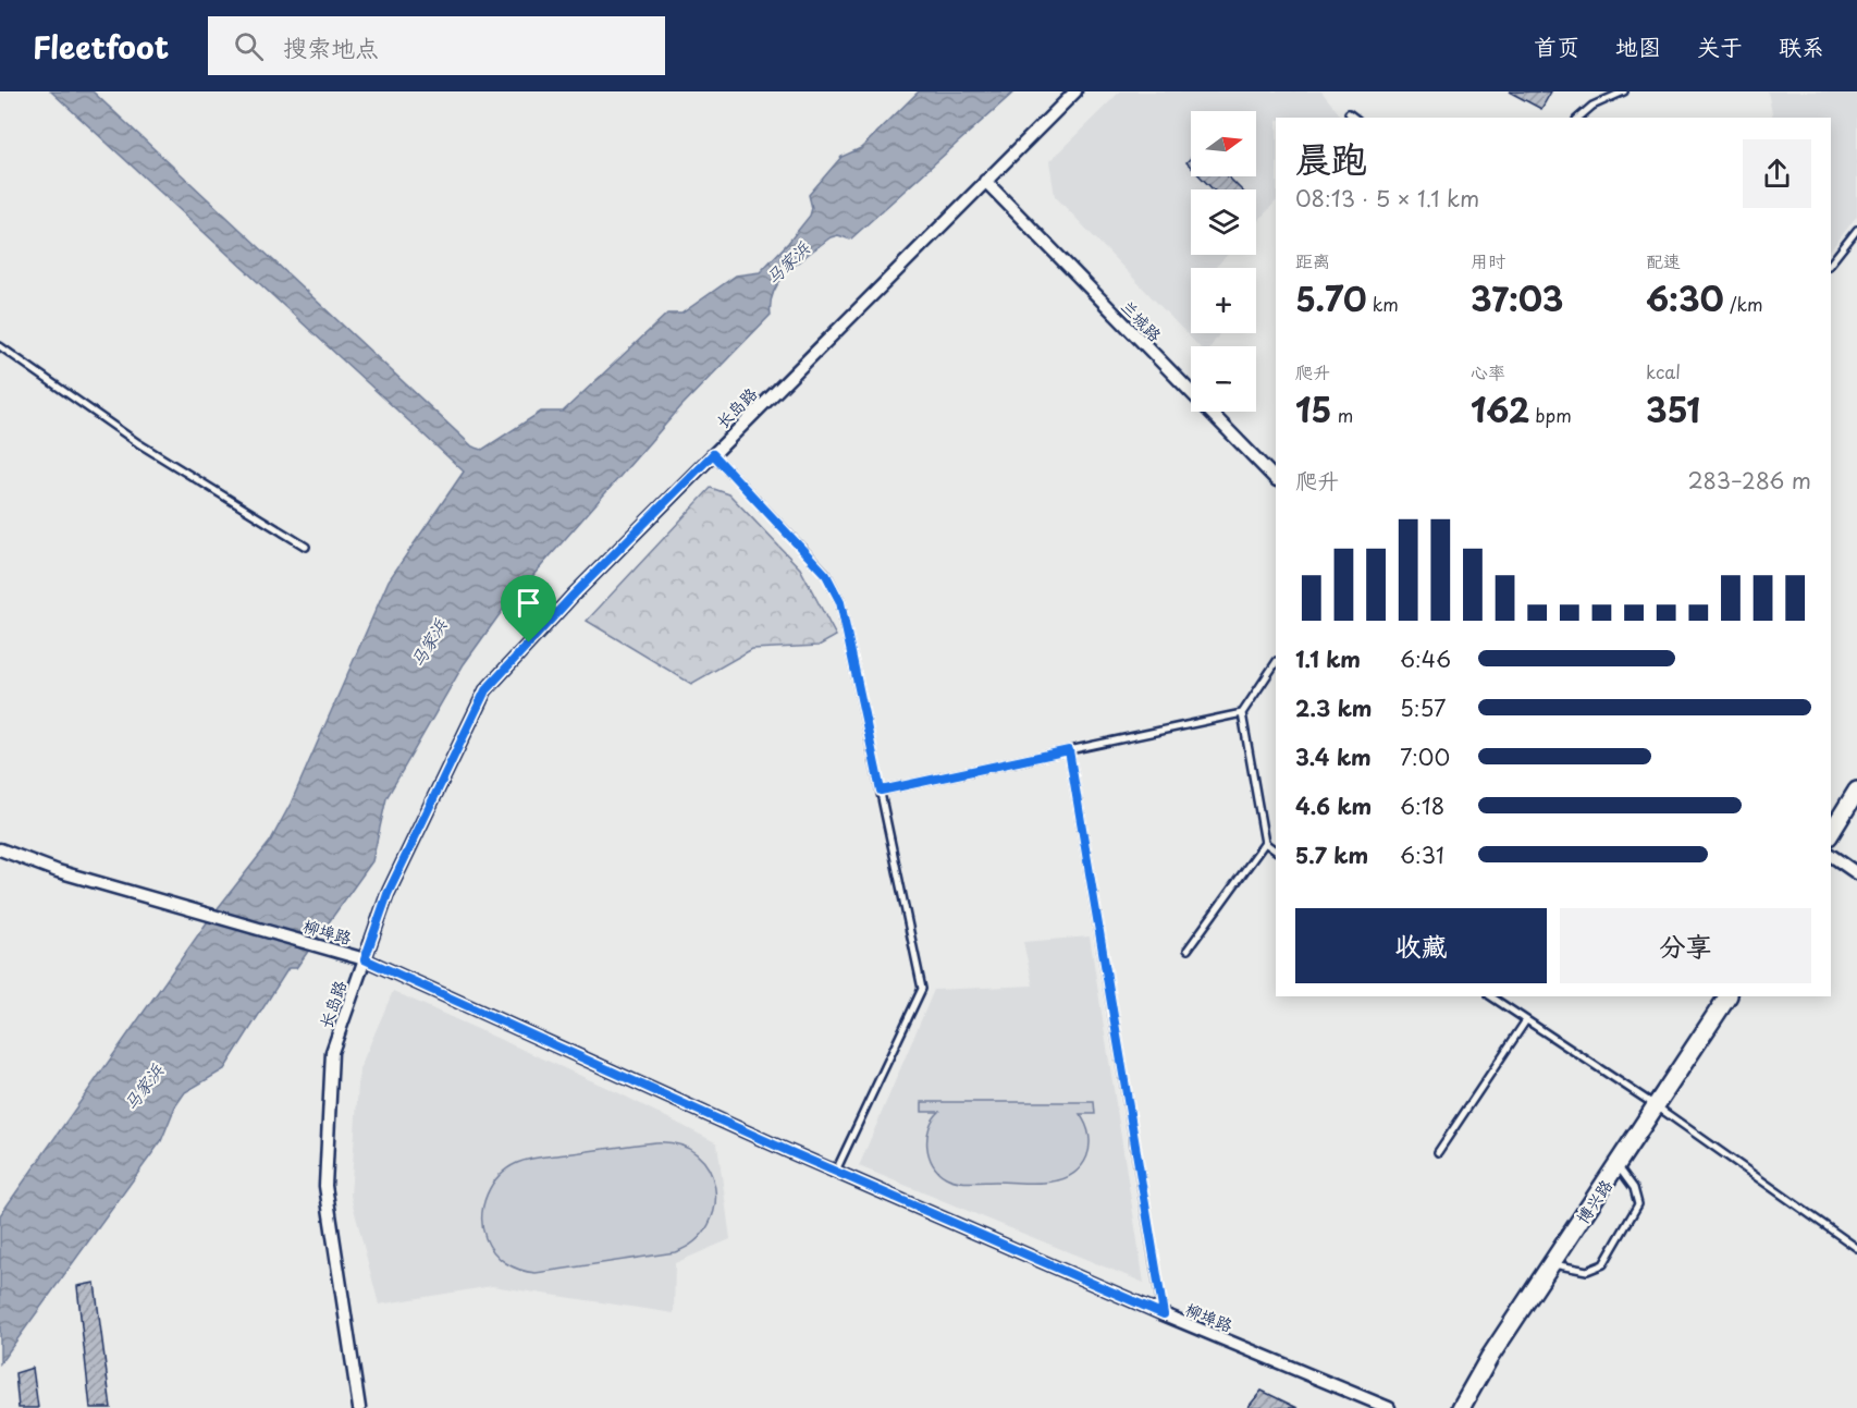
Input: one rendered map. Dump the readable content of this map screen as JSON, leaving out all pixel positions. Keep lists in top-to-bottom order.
{
  "streets": {
    "street": [
      "兰城路",
      "长岛路",
      "柳埠路",
      "博兴路"
    ]
  },
  "crossings": [
    ["兰城路", "长岛路"],
    ["长岛路", "柳埠路"]
  ],
  "water": ["马家浜"],
  "north": "right",
  "page": {
    "header": "Fleetfoot",
    "search": "搜索地点",
    "nav": [
      "首页",
      "地图",
      "关于",
      "联系"
    ],
    "map_buttons": ["+", "−"],
    "heading": ["晨跑", "08:13 · 5 × 1.1 km"],
    "stats": [
      ["距离", "5.70 km"],
      ["用时", "37:03"],
      ["配速", "6:30 /km"],
      ["爬升", "15 m"],
      ["心率", "162 bpm"],
      ["kcal", "351"]
    ],
    "chart": ["爬升", "283–286 m"],
    "list": [
      {
        "name": "1.1 km",
        "note": "6:46"
      },
      {
        "name": "2.3 km",
        "note": "5:57"
      },
      {
        "name": "3.4 km",
        "note": "7:00"
      },
      {
        "name": "4.6 km",
        "note": "6:18"
      },
      {
        "name": "5.7 km",
        "note": "6:31"
      }
    ],
    "buttons": ["收藏", "分享"]
  }
}
